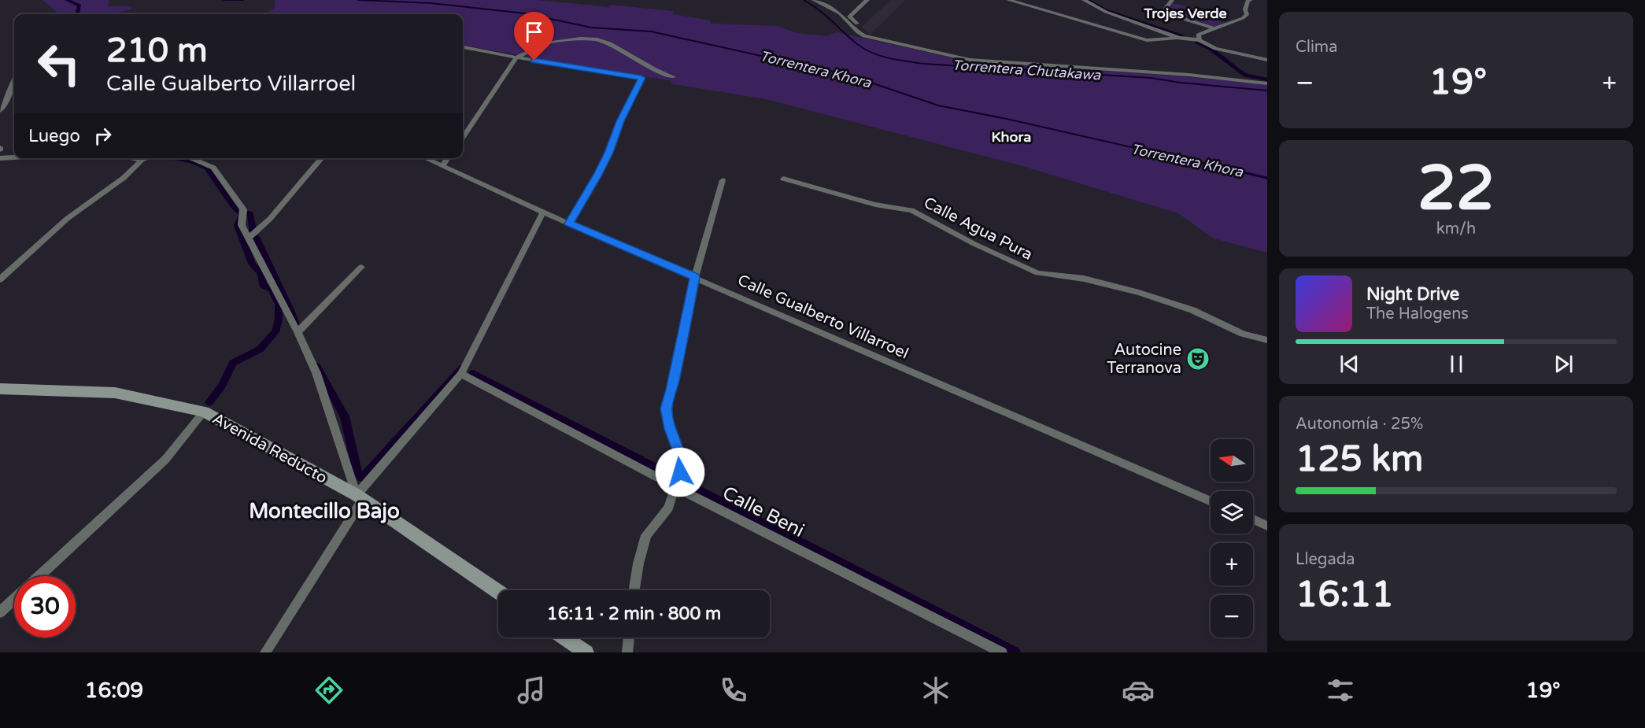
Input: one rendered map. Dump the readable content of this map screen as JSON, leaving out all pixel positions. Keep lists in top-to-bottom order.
{
  "streets": {
    "main road": ["Avenida Reducto"],
    "street": ["Calle Agua Pura", "Calle Gualberto Villarroel", "Calle Beni"]
  },
  "districts": ["Trojes Verde", "Khora", "Montecillo Bajo"],
  "water": ["Torrentera Khora", "Torrentera Chutakawa"],
  "places": {
    "theatre": ["Autocine Terranova"]
  },
  "north": "left",
  "page": {
    "tile": [
      "Clima",
      ["22", "km/h"],
      ["Autonomía · 25%", "125 km"],
      ["Llegada", "16:11"]
    ],
    "turn": ["210 m", "Calle Gualberto Villarroel"],
    "heat": ["−", "19°", "+"],
    "then": "Luego",
    "song": ["Night Drive", "The Halogens"],
    "map_buttons": ["+", "−"],
    "limit": "30",
    "trip": "16:11 · 2 min · 800 m",
    "tabs": ["16:09", "19°"]
  }
}
